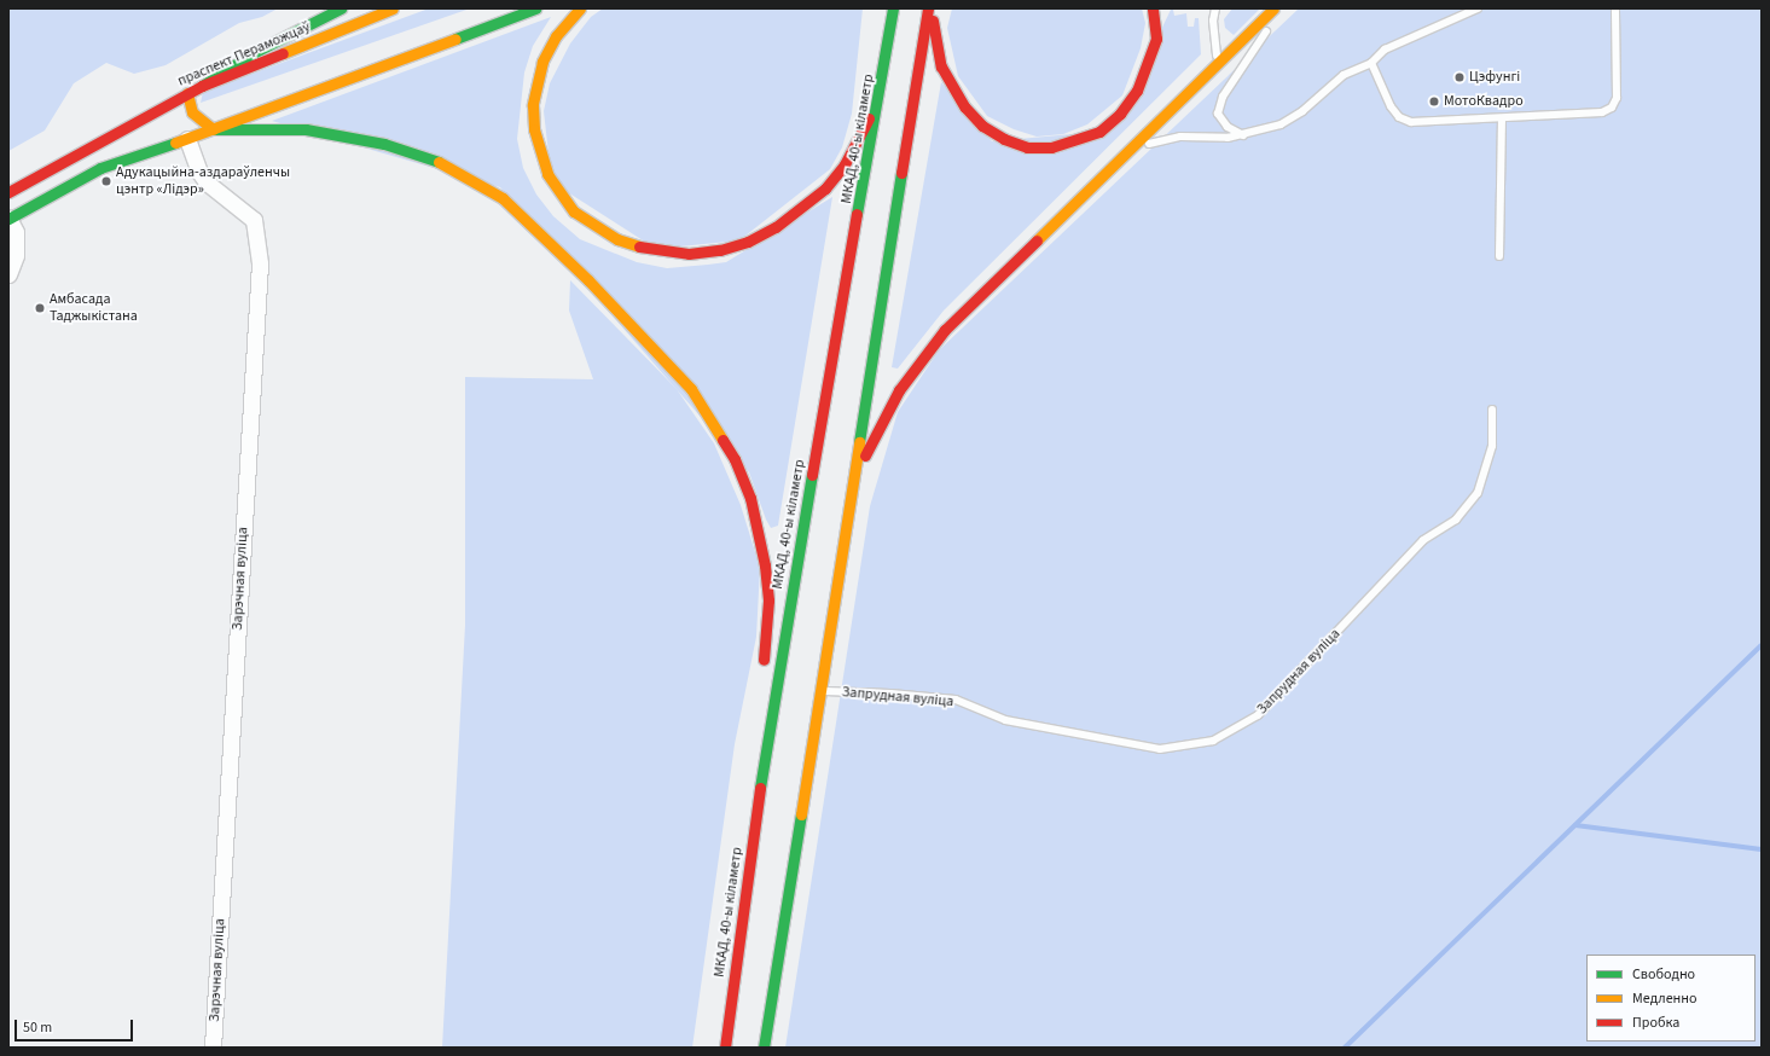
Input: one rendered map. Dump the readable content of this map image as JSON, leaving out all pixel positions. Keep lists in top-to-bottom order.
{
  "streets": {
    "main road": ["праспект Пераможцаў", "МКАД, 40-ы кіламетр"],
    "street": ["Зарэчная вуліца"],
    "lane": ["Запрудная вуліца"]
  },
  "places": [
    "Цэфунгі",
    "МотоКвадро",
    "Адукацыйна-аздараўленчы цэнтр «Лідэр»",
    "Амбасада Таджыкістана"
  ],
  "legend": ["Свободно", "Медленно", "Пробка"],
  "scale_bar": "50 m"
}
